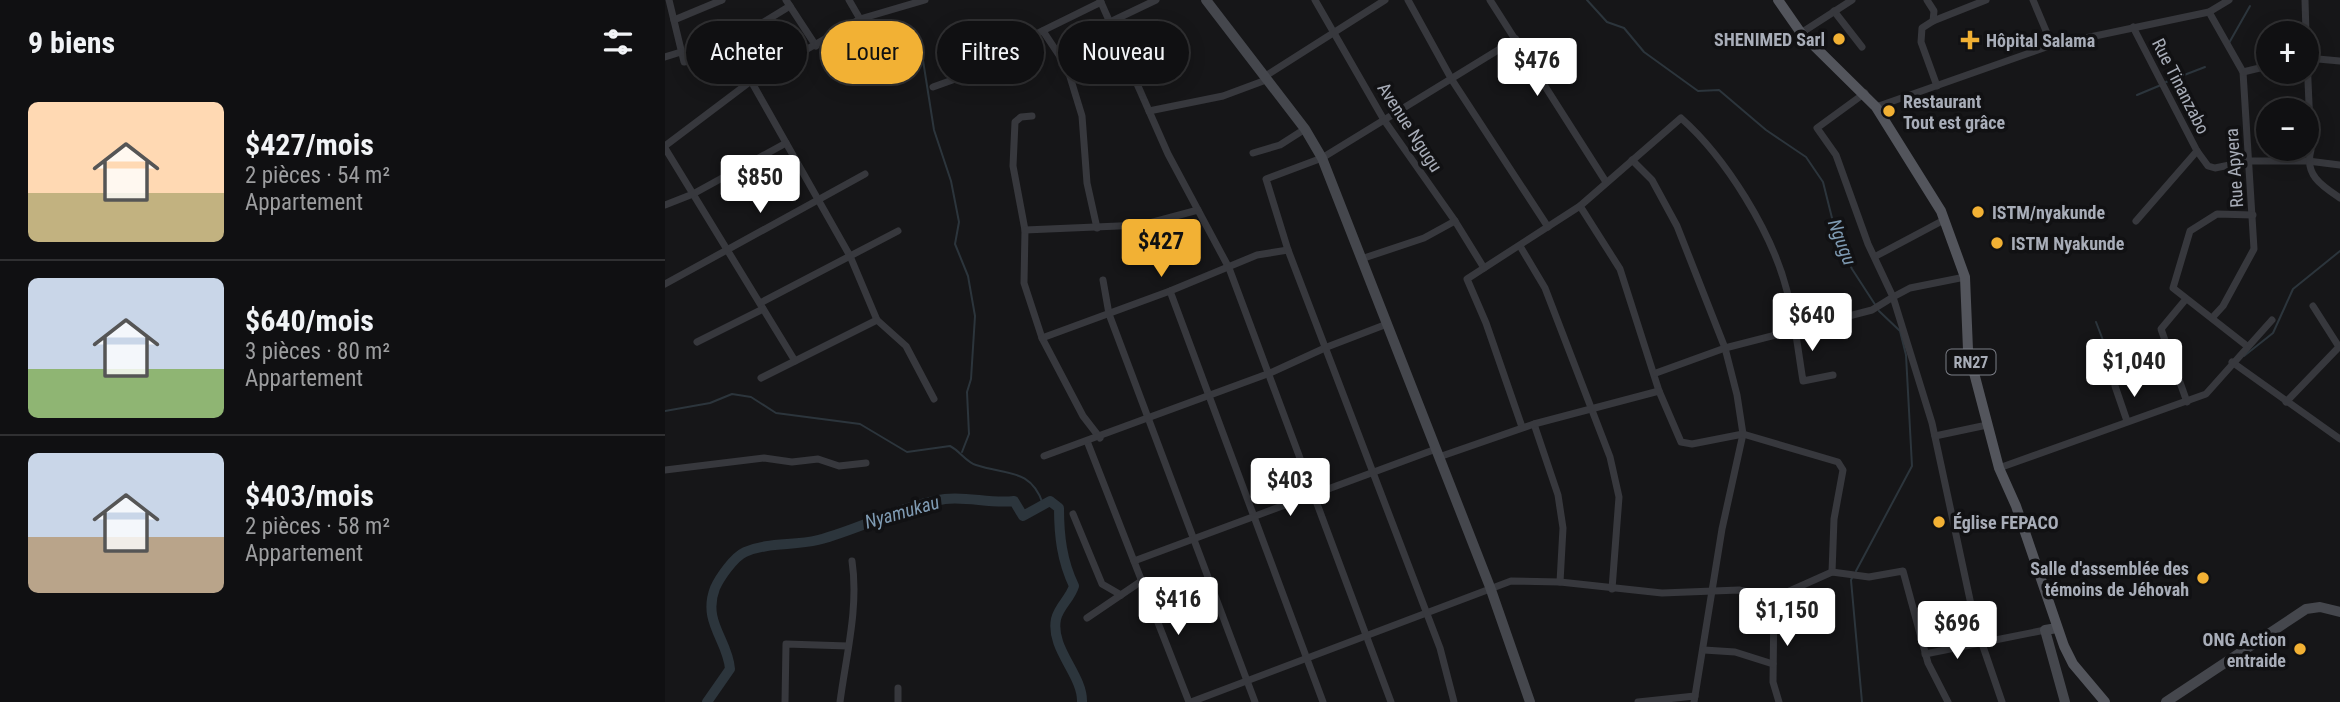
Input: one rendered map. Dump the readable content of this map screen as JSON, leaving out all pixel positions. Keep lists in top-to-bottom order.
{
  "streets": {
    "main road": ["RN27"],
    "street": ["Rue Tinanzabo", "Avenue Ngugu", "Rue Apyera"]
  },
  "water": ["Ngugu", "Nyamukau"],
  "places": {
    "other": [
      "SHENIMED Sarl",
      "Restaurant Tout est grâce",
      "ISTM/nyakunde",
      "ISTM Nyakunde",
      "Église FEPACO",
      "Salle d'assemblée des témoins de Jéhovah",
      "ONG Action entraide"
    ],
    "health": ["Hôpital Salama"]
  },
  "page": {
    "heading": "9 biens",
    "map_buttons": ["+", "−"],
    "chip": [
      "Acheter",
      "Louer",
      "Filtres",
      "Nouveau"
    ],
    "price": [
      "$476",
      "$850",
      "$427",
      "$640",
      "$1,040",
      "$403",
      "$416",
      "$1,150",
      "$696"
    ],
    "list": [
      {
        "name": "$427/mois",
        "note": "2 pièces · 54 m² · Appartement"
      },
      {
        "name": "$640/mois",
        "note": "3 pièces · 80 m² · Appartement"
      },
      {
        "name": "$403/mois",
        "note": "2 pièces · 58 m² · Appartement"
      }
    ]
  }
}
